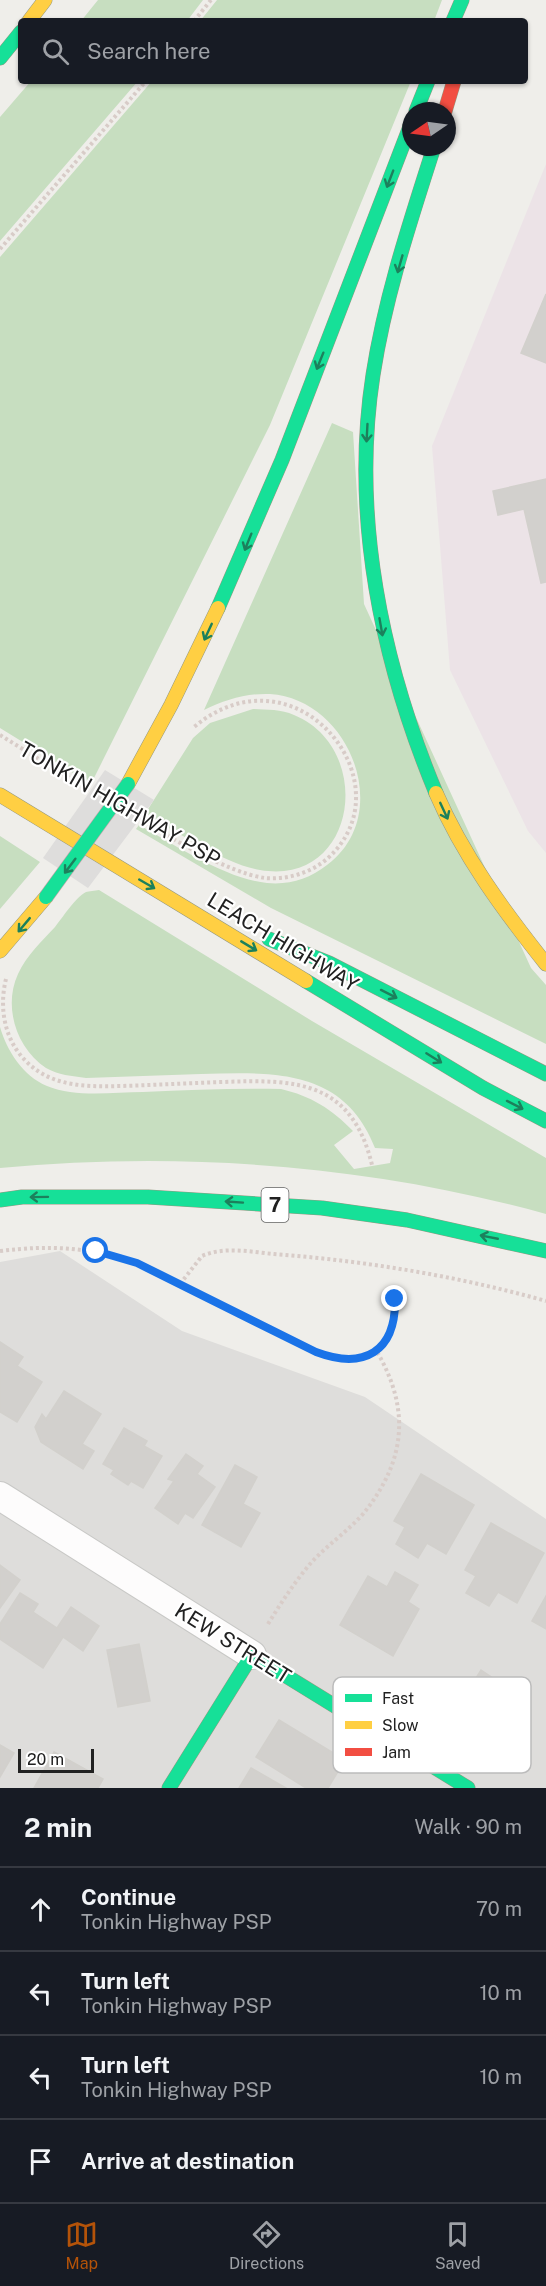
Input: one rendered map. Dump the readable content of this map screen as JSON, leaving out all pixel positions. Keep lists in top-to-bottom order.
{
  "streets": {
    "main road": ["LEACH HIGHWAY", "7", "KEW STREET"],
    "path": ["TONKIN HIGHWAY PSP"]
  },
  "legend": ["Fast", "Slow", "Jam"],
  "scale_bar": "20 m",
  "north": "left",
  "page": {
    "search": "Search here",
    "scale": "20 m",
    "heading": ["2 min", "Walk · 90 m"],
    "list": [
      ["Continue", "Tonkin Highway PSP", "70 m"],
      ["Turn left", "Tonkin Highway PSP", "10 m"],
      ["Turn left", "Tonkin Highway PSP", "10 m"],
      "Arrive at destination"
    ],
    "nav": ["Map", "Directions", "Saved"]
  }
}
